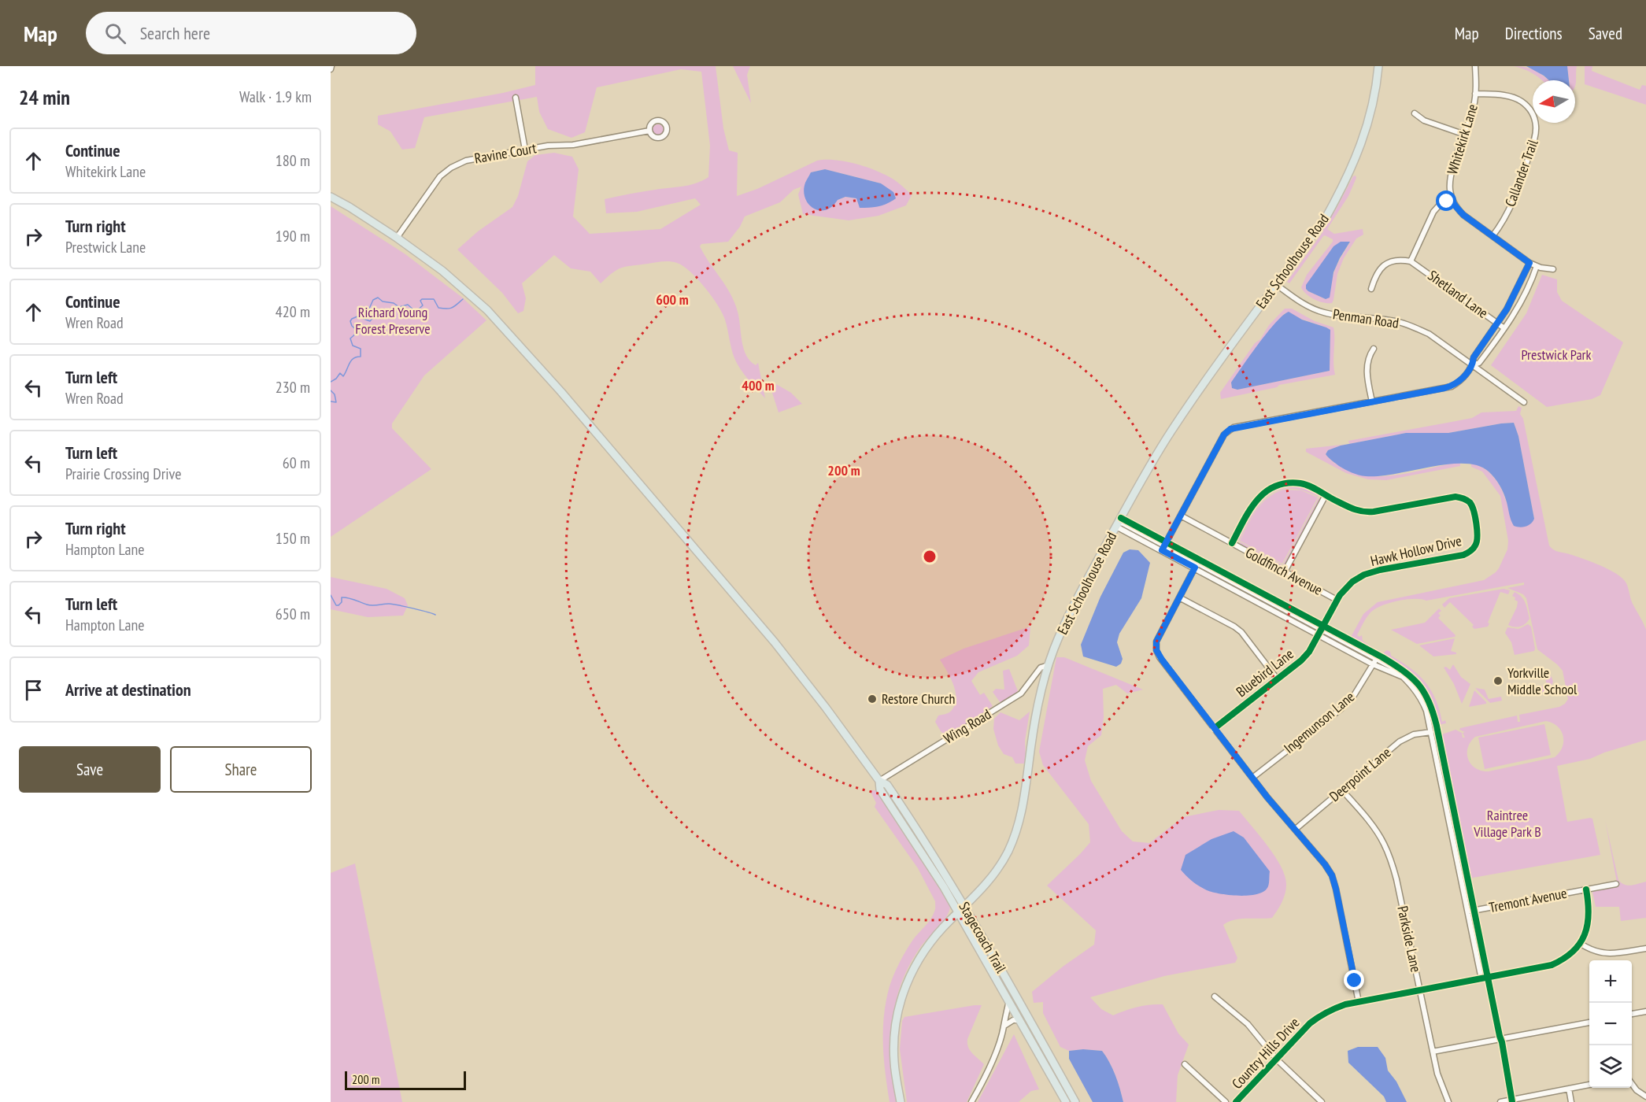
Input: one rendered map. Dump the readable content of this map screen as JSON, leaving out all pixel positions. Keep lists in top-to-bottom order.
{
  "streets": {
    "main road": ["East Schoolhouse Road", "Stagecoach Trail"],
    "street": [
      "Whitekirk Lane",
      "Ravine Court",
      "Callander Trail",
      "Shetland Lane",
      "Penman Road",
      "Hawk Hollow Drive",
      "Goldfinch Avenue",
      "Bluebird Lane",
      "Ingemunson Lane",
      "Wing Road",
      "Deerpoint Lane",
      "Tremont Avenue",
      "Parkside Lane",
      "Country Hills Drive"
    ]
  },
  "crossings": [
    ["Whitekirk Lane", "Callander Trail"],
    ["Ravine Court", "Stagecoach Trail"],
    ["East Schoolhouse Road", "Penman Road"],
    ["East Schoolhouse Road", "Wing Road"],
    ["East Schoolhouse Road", "Stagecoach Trail"],
    ["Hawk Hollow Drive", "Goldfinch Avenue"],
    ["Hawk Hollow Drive", "Bluebird Lane"],
    ["Wing Road", "Stagecoach Trail"],
    ["Deerpoint Lane", "Parkside Lane"],
    ["Tremont Avenue", "Country Hills Drive"],
    ["Parkside Lane", "Country Hills Drive"]
  ],
  "parks": ["Richard Young Forest Preserve", "Prestwick Park", "Raintree Village Park B"],
  "places": ["Yorkville Middle School", "Restore Church"],
  "scale_bar": "200 m",
  "north": "left",
  "page": {
    "header": "Map",
    "search": "Search here",
    "nav": ["Map", "Directions", "Saved"],
    "heading": ["24 min", "Walk · 1.9 km"],
    "list": [
      ["Continue", "Whitekirk Lane", "180 m"],
      ["Turn right", "Prestwick Lane", "190 m"],
      ["Continue", "Wren Road", "420 m"],
      ["Turn left", "Wren Road", "230 m"],
      ["Turn left", "Prairie Crossing Drive", "60 m"],
      ["Turn right", "Hampton Lane", "150 m"],
      ["Turn left", "Hampton Lane", "650 m"],
      "Arrive at destination"
    ],
    "buttons": ["Save", "Share"],
    "map_buttons": ["+", "−"],
    "scale": "200 m"
  },
  "rings": ["600 m", "400 m", "200 m"]
}
